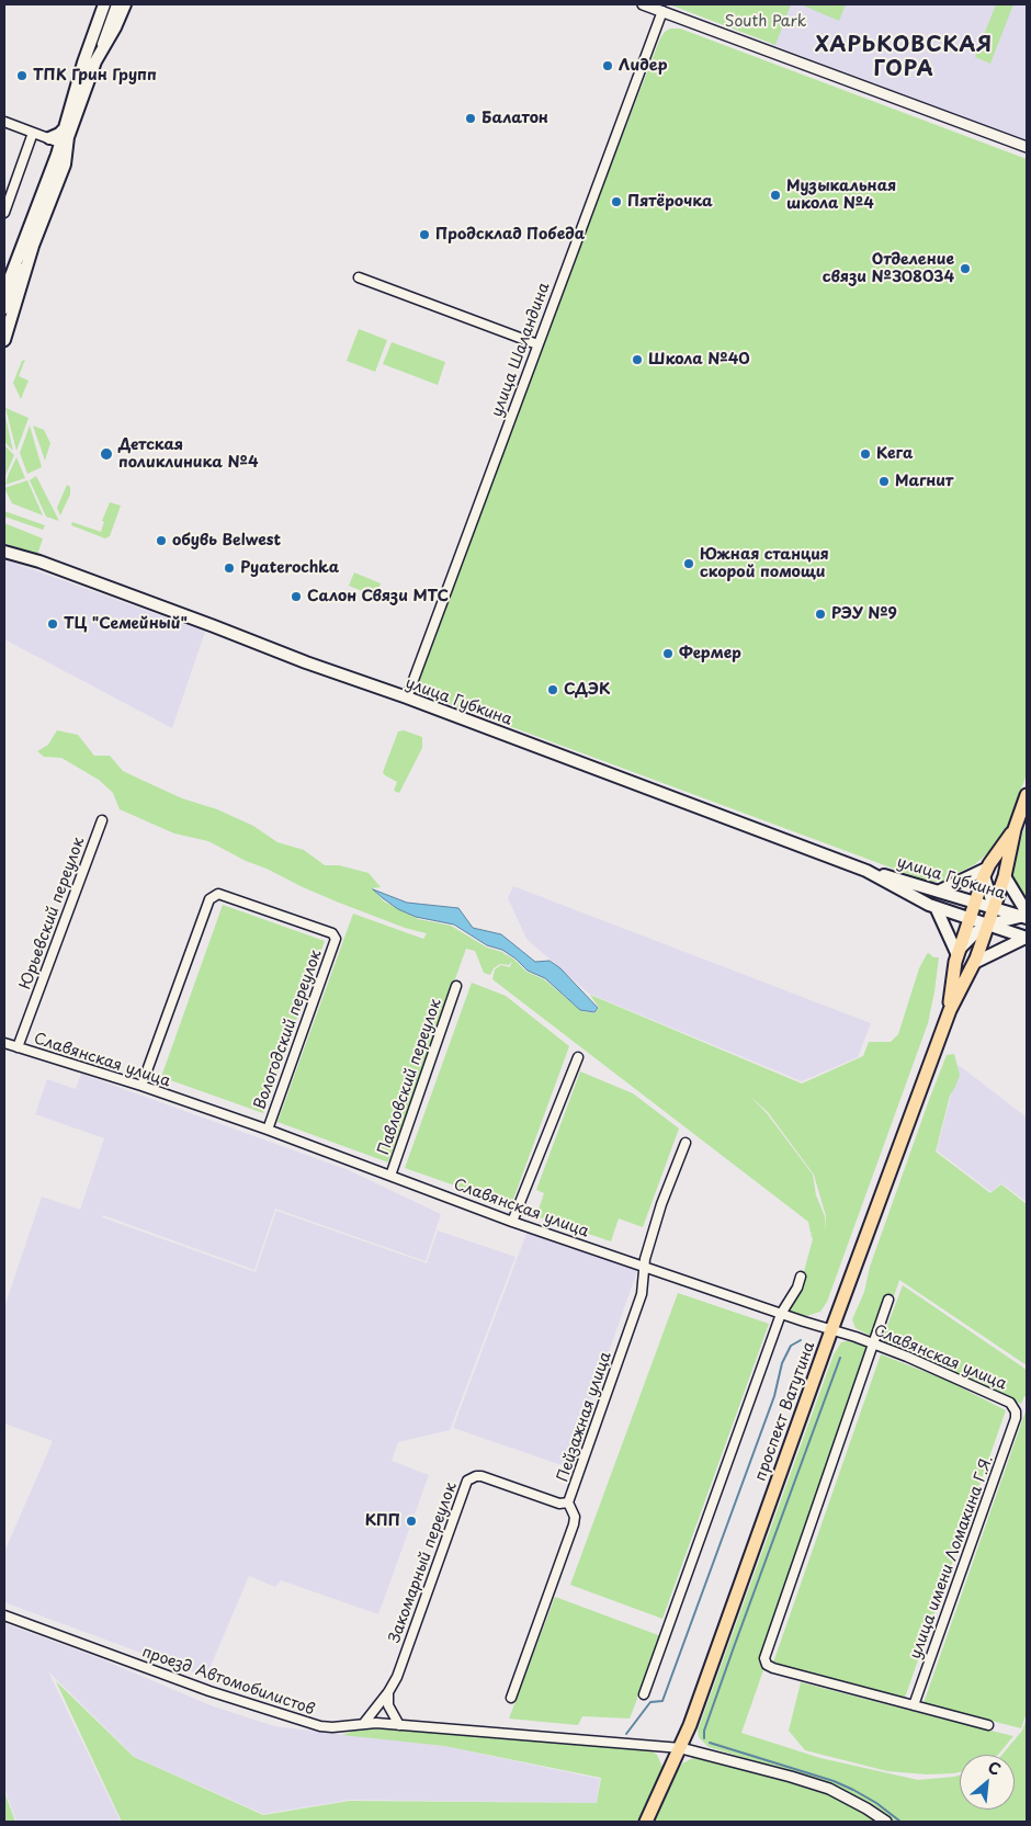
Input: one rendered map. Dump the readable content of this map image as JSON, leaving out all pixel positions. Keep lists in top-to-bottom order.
{
  "streets": {
    "main road": ["улица Губкина", "проспект Ватутина"],
    "street": [
      "улица Шаландина",
      "Юрьевский переулок",
      "Вологодский переулок",
      "Славянская улица",
      "Павловский переулок",
      "Пейзажная улица",
      "улица имени Ломакина Г.Я.",
      "Закомарный переулок",
      "проезд Автомобилистов"
    ]
  },
  "crossings": [
    ["улица Шаландина", "улица Губкина"],
    ["улица Губкина", "проспект Ватутина"],
    ["Юрьевский переулок", "Славянская улица"],
    ["Вологодский переулок", "Славянская улица"],
    ["Славянская улица", "Павловский переулок"],
    ["Славянская улица", "проспект Ватутина"],
    ["Славянская улица", "Пейзажная улица"],
    ["Славянская улица", "улица имени Ломакина Г.Я."],
    ["проспект Ватутина", "проезд Автомобилистов"],
    ["Пейзажная улица", "Закомарный переулок"],
    ["Закомарный переулок", "проезд Автомобилистов"]
  ],
  "districts": ["ХАРЬКОВСКАЯ ГОРА"],
  "parks": ["South Park"],
  "places": [
    "Лидер",
    "ТПК Грин Групп",
    "Балатон",
    "Музыкальная школа №4",
    "Пятёрочка",
    "Продсклад Победа",
    "Отделение связи №308034",
    "Школа №40",
    "Детская поликлиника №4",
    "Кега",
    "Магнит",
    "обувь Belwest",
    "Южная станция скорой помощи",
    "Pyaterochka",
    "Салон Связи МТС",
    "РЭУ №9",
    "ТЦ \"Семейный\"",
    "Фермер",
    "СДЭК",
    "КПП"
  ],
  "north": "top right"
}
